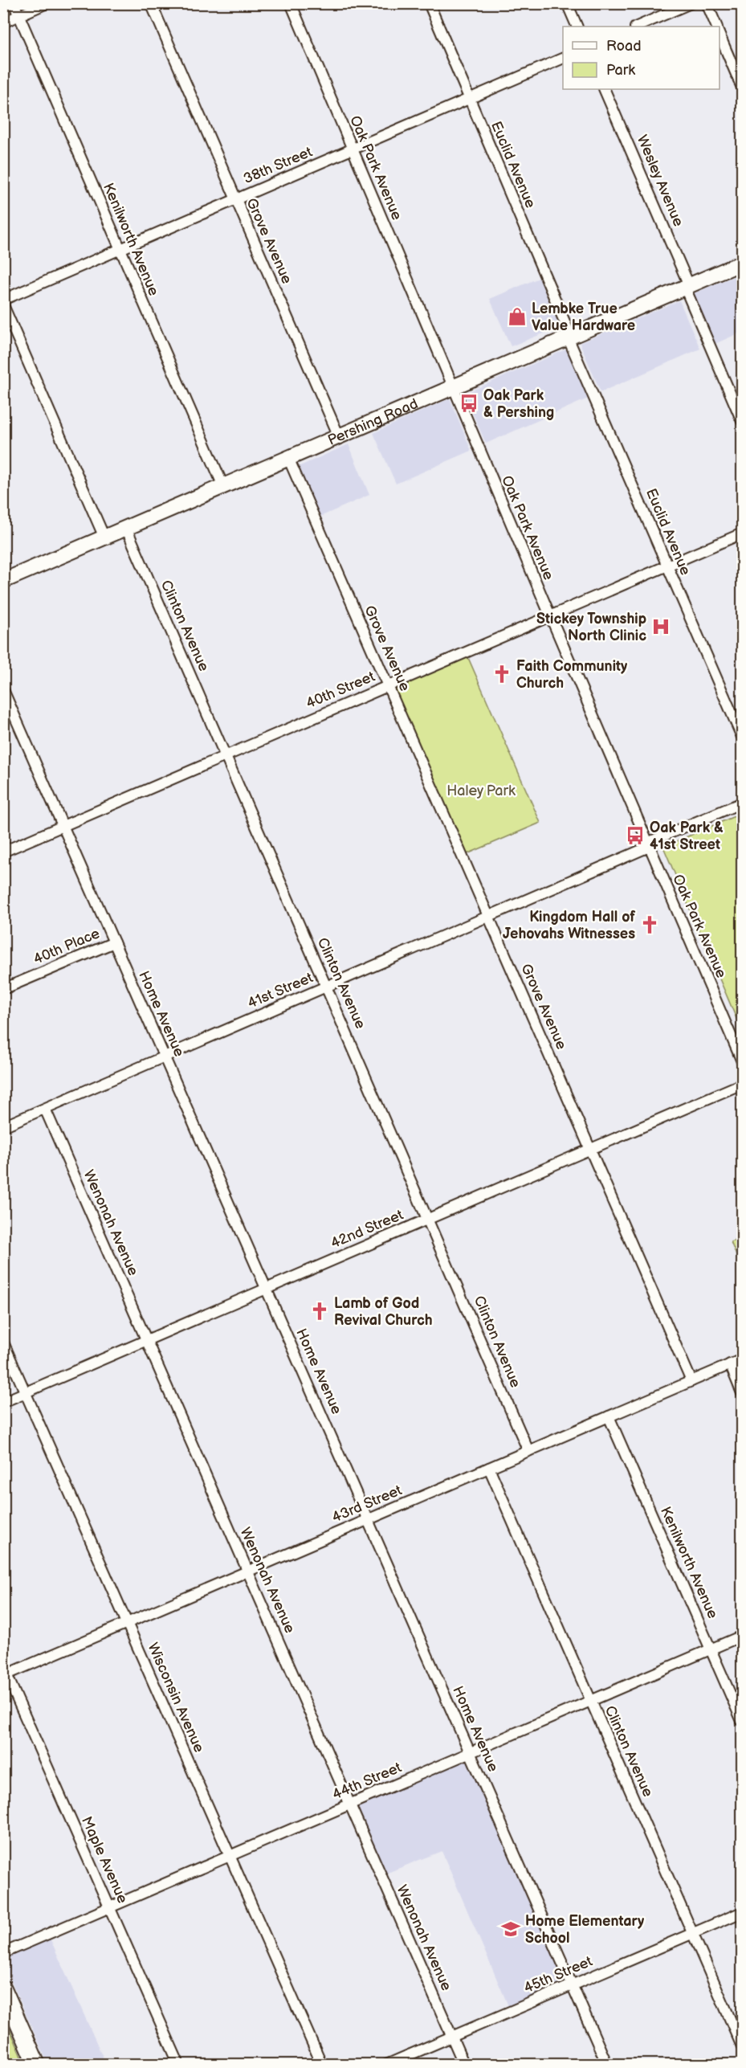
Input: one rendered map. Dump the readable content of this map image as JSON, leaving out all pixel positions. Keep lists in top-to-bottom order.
{
  "streets": {
    "main road": ["Pershing Road"],
    "street": [
      "Euclid Avenue",
      "38th Street",
      "Oak Park Avenue",
      "Wesley Avenue",
      "Kenilworth Avenue",
      "Grove Avenue",
      "Clinton Avenue",
      "40th Street",
      "40th Place",
      "41st Street",
      "Home Avenue",
      "Wenonah Avenue",
      "42nd Street",
      "43rd Street",
      "Wisconsin Avenue",
      "44th Street",
      "Maple Avenue",
      "45th Street"
    ]
  },
  "crossings": [
    ["Euclid Avenue", "38th Street"],
    ["Euclid Avenue", "Pershing Road"],
    ["Euclid Avenue", "40th Street"],
    ["38th Street", "Oak Park Avenue"],
    ["38th Street", "Kenilworth Avenue"],
    ["38th Street", "Grove Avenue"],
    ["Oak Park Avenue", "Pershing Road"],
    ["Oak Park Avenue", "40th Street"],
    ["Oak Park Avenue", "41st Street"],
    ["Wesley Avenue", "Pershing Road"],
    ["Kenilworth Avenue", "Pershing Road"],
    ["Kenilworth Avenue", "43rd Street"],
    ["Kenilworth Avenue", "44th Street"],
    ["Grove Avenue", "Pershing Road"],
    ["Grove Avenue", "40th Street"],
    ["Grove Avenue", "41st Street"],
    ["Grove Avenue", "42nd Street"],
    ["Grove Avenue", "43rd Street"],
    ["Pershing Road", "Clinton Avenue"],
    ["Clinton Avenue", "40th Street"],
    ["Clinton Avenue", "41st Street"],
    ["Clinton Avenue", "42nd Street"],
    ["Clinton Avenue", "43rd Street"],
    ["Clinton Avenue", "44th Street"],
    ["Clinton Avenue", "45th Street"],
    ["40th Street", "Home Avenue"],
    ["40th Place", "Home Avenue"],
    ["41st Street", "Home Avenue"],
    ["41st Street", "Wenonah Avenue"],
    ["Home Avenue", "42nd Street"],
    ["Home Avenue", "43rd Street"],
    ["Home Avenue", "44th Street"],
    ["Home Avenue", "45th Street"],
    ["Wenonah Avenue", "42nd Street"],
    ["Wenonah Avenue", "43rd Street"],
    ["Wenonah Avenue", "44th Street"],
    ["Wenonah Avenue", "45th Street"],
    ["42nd Street", "Wisconsin Avenue"],
    ["43rd Street", "Wisconsin Avenue"],
    ["43rd Street", "Maple Avenue"],
    ["Wisconsin Avenue", "44th Street"],
    ["44th Street", "Maple Avenue"]
  ],
  "parks": ["Haley Park"],
  "places": {
    "shop": ["Lembke True Value Hardware"],
    "bus stop": ["Oak Park & Pershing", "Oak Park & 41st Street"],
    "hospital": ["Stickey Township North Clinic"],
    "church": ["Faith Community Church", "Kingdom Hall of Jehovahs Witnesses", "Lamb of God Revival Church"],
    "school or university": ["Home Elementary School"]
  },
  "legend": ["Road", "Park"]
}
